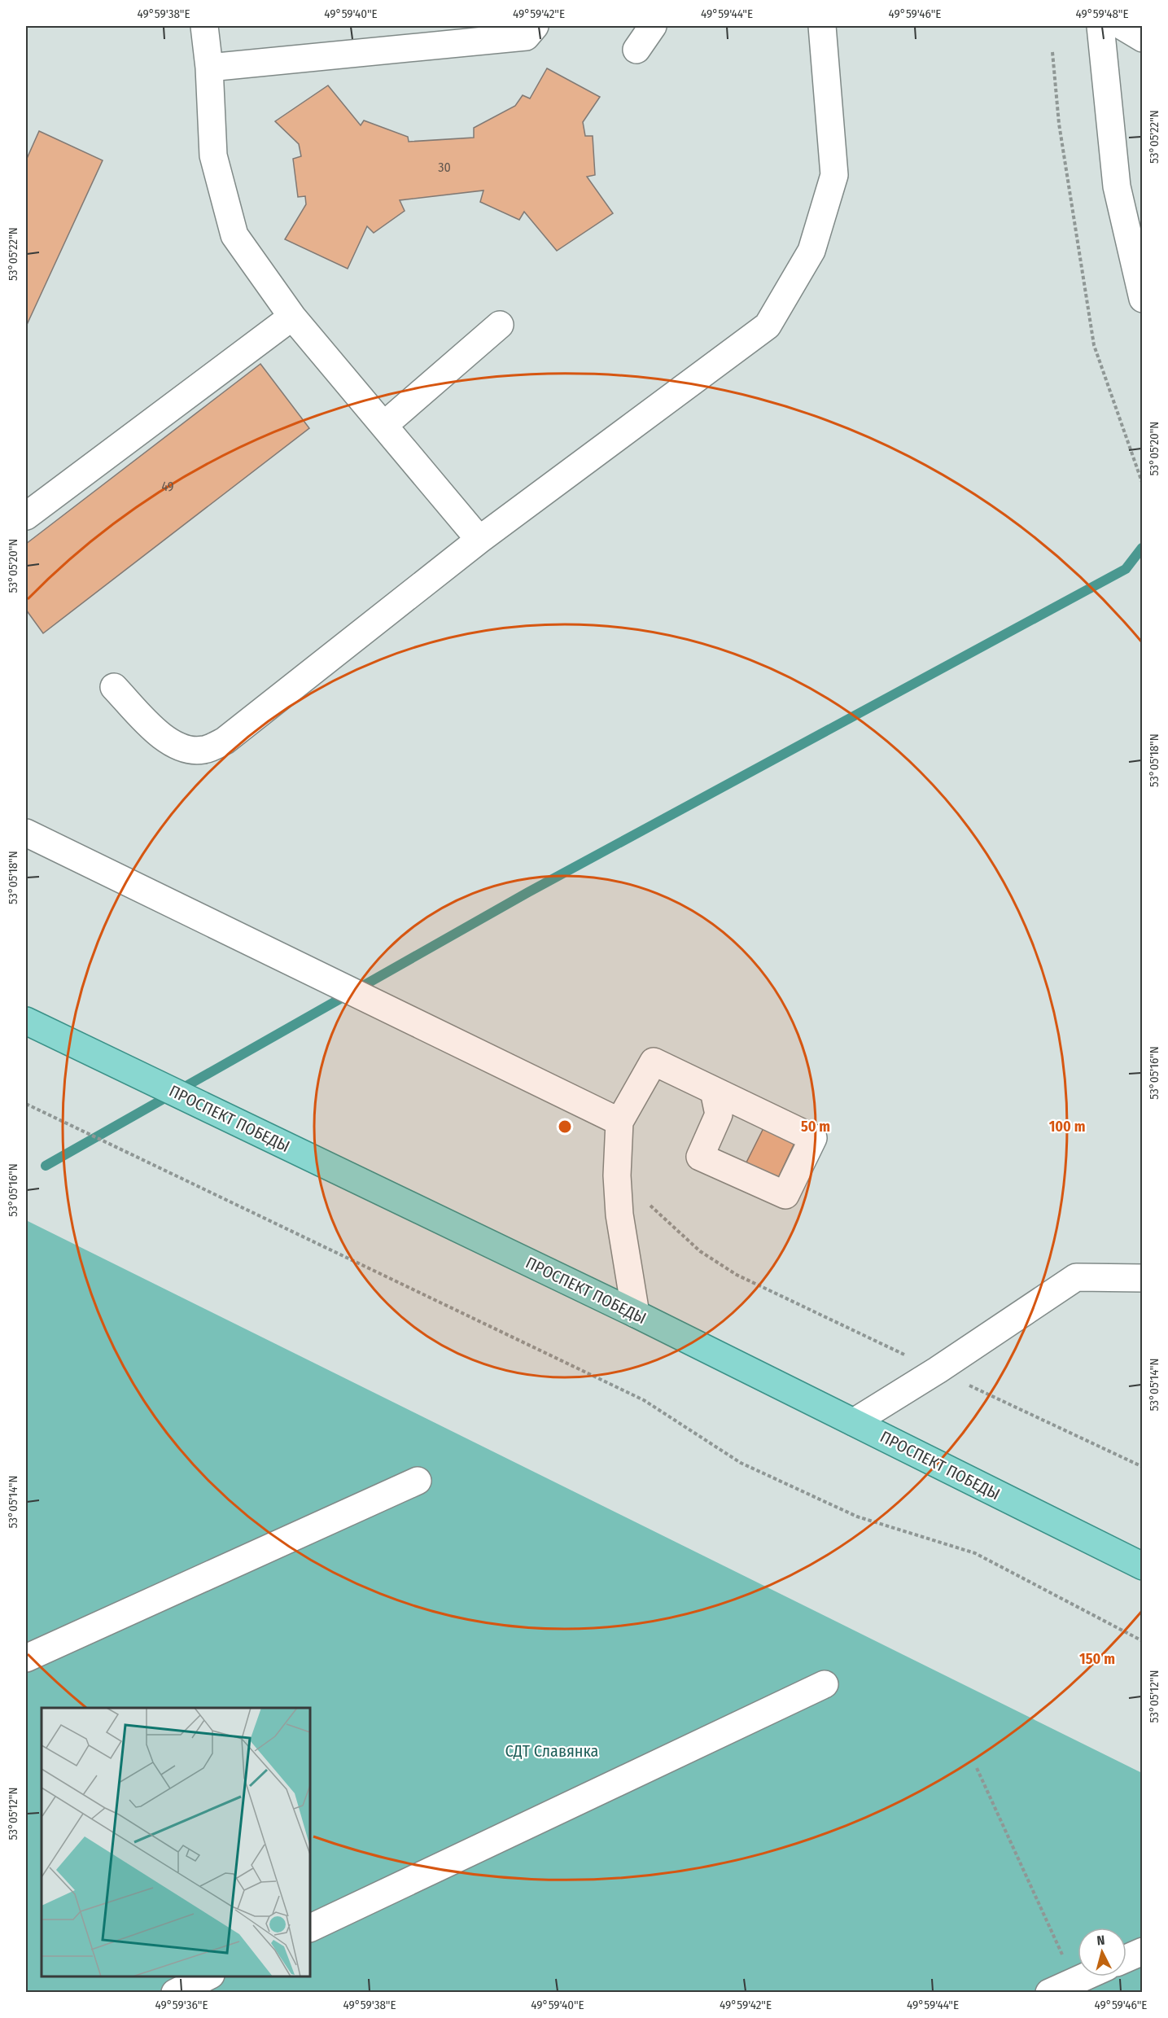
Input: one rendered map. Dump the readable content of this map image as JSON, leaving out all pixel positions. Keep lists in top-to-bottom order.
{
  "streets": {
    "main road": ["ПРОСПЕКТ ПОБЕДЫ"]
  },
  "parks": ["СДТ Славянка"],
  "house_numbers": ["30", "49"],
  "north": "top",
  "coordinates": [
    "49°59'38\"E",
    "49°59'40\"E",
    "49°59'42\"E",
    "49°59'44\"E",
    "49°59'46\"E",
    "49°59'48\"E",
    "53°05'22\"N",
    "53°05'20\"N",
    "53°05'18\"N",
    "53°05'16\"N",
    "53°05'14\"N",
    "53°05'12\"N",
    "49°59'36\"E"
  ],
  "rings": ["50 m", "100 m", "150 m"]
}
